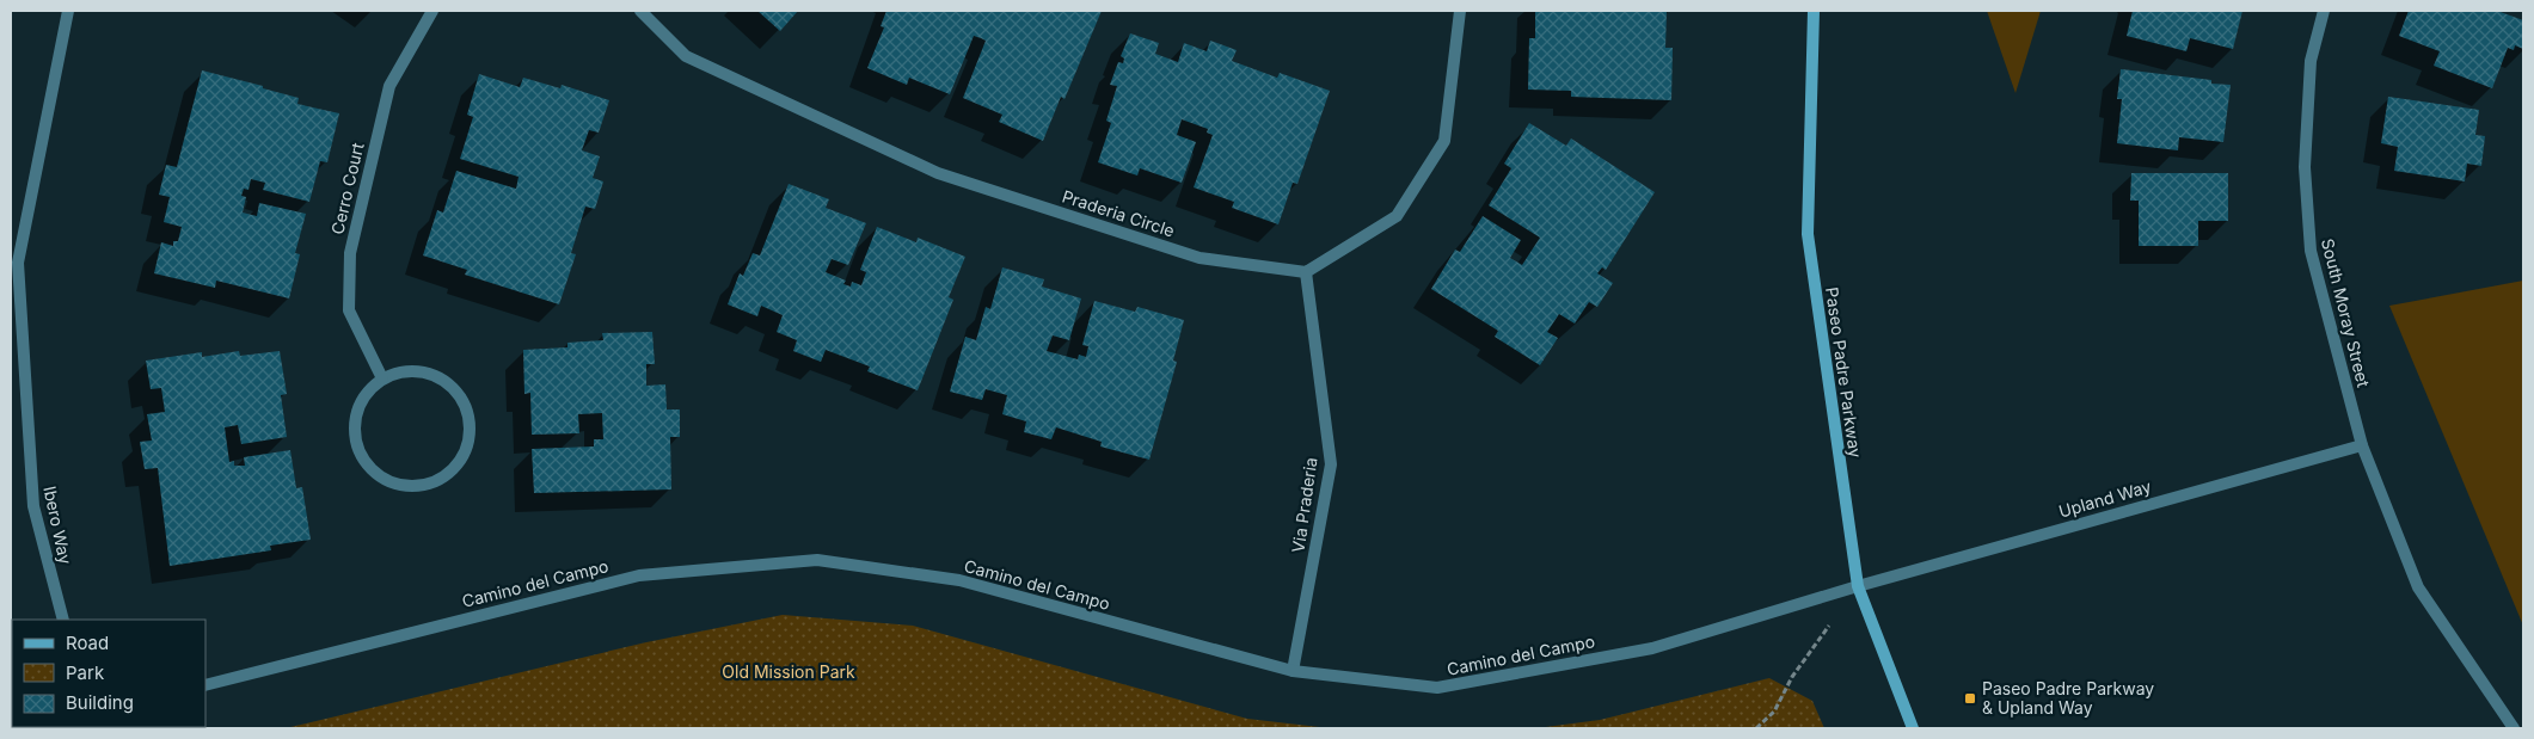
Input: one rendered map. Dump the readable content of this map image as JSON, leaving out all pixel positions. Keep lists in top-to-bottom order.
{
  "streets": {
    "main road": ["Paseo Padre Parkway"],
    "street": [
      "Cerro Court",
      "Praderia Circle",
      "South Moray Street",
      "Upland Way",
      "Via Praderia",
      "Ibero Way",
      "Camino del Campo"
    ]
  },
  "crossings": [
    ["Praderia Circle", "Via Praderia"],
    ["South Moray Street", "Upland Way"],
    ["Paseo Padre Parkway", "Upland Way"],
    ["Paseo Padre Parkway", "Camino del Campo"],
    ["Upland Way", "Camino del Campo"],
    ["Via Praderia", "Camino del Campo"]
  ],
  "parks": ["Old Mission Park"],
  "places": {
    "transit": ["Paseo Padre Parkway & Upland Way"]
  },
  "legend": ["Road", "Park", "Building"]
}
